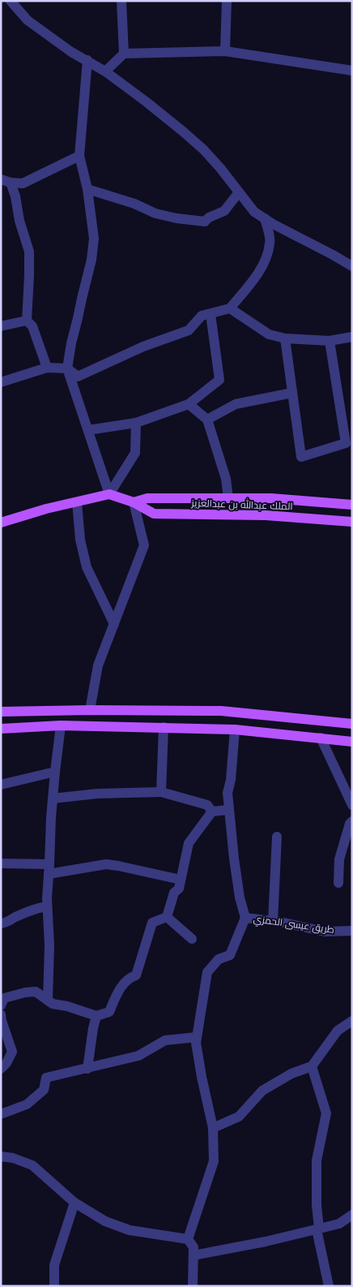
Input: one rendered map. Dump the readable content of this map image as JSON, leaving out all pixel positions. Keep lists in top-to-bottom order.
{
  "streets": {
    "main road": ["الملك عبدالله بن عبدالعزيز"],
    "street": ["طريق عيسى الحمزي"]
  }
}
